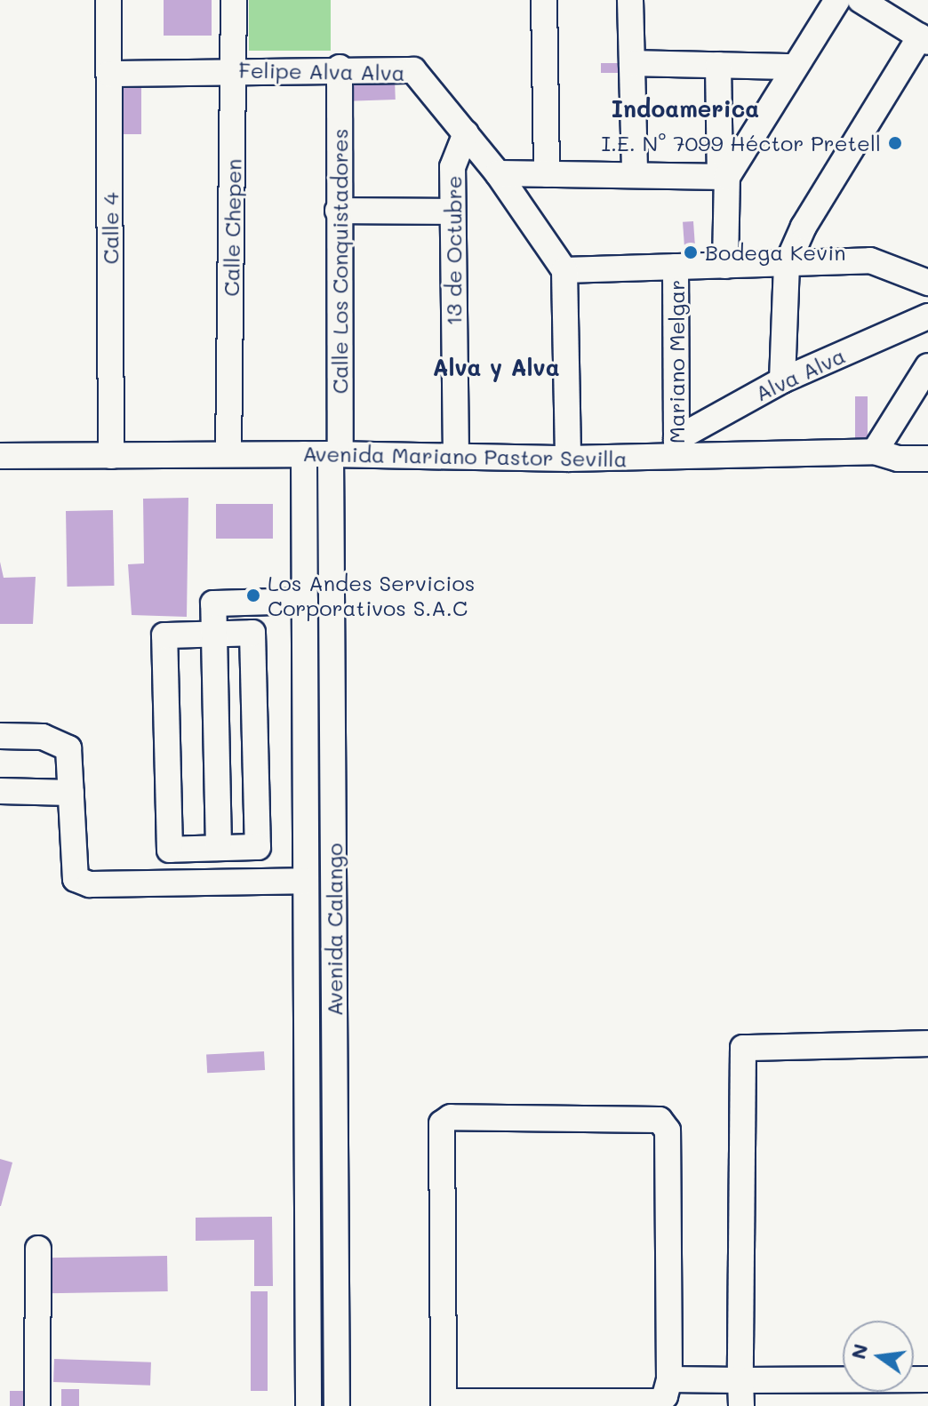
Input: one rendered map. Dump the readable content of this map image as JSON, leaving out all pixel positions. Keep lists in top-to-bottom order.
{
  "streets": {
    "street": [
      "Felipe Alva Alva",
      "Calle Chepen",
      "Calle 4",
      "13 de Octubre",
      "Calle Los Conquistadores",
      "Mariano Melgar",
      "Alva Alva",
      "Avenida Mariano Pastor Sevilla",
      "Avenida Calango"
    ]
  },
  "crossings": [
    ["Felipe Alva Alva", "Calle Chepen"],
    ["Felipe Alva Alva", "Calle 4"],
    ["Felipe Alva Alva", "13 de Octubre"],
    ["Felipe Alva Alva", "Calle Los Conquistadores"],
    ["Calle Chepen", "Avenida Mariano Pastor Sevilla"],
    ["Calle 4", "Avenida Mariano Pastor Sevilla"],
    ["13 de Octubre", "Avenida Mariano Pastor Sevilla"],
    ["Calle Los Conquistadores", "Avenida Mariano Pastor Sevilla"],
    ["Calle Los Conquistadores", "Avenida Calango"],
    ["Mariano Melgar", "Alva Alva"],
    ["Mariano Melgar", "Avenida Mariano Pastor Sevilla"],
    ["Alva Alva", "Avenida Mariano Pastor Sevilla"],
    ["Avenida Mariano Pastor Sevilla", "Avenida Calango"]
  ],
  "districts": ["Indoamerica", "Alva y Alva"],
  "places": ["I.E. N° 7099 Héctor Pretell", "Bodega Kevin", "Los Andes Servicios Corporativos S.A.C"],
  "north": "left"
}
